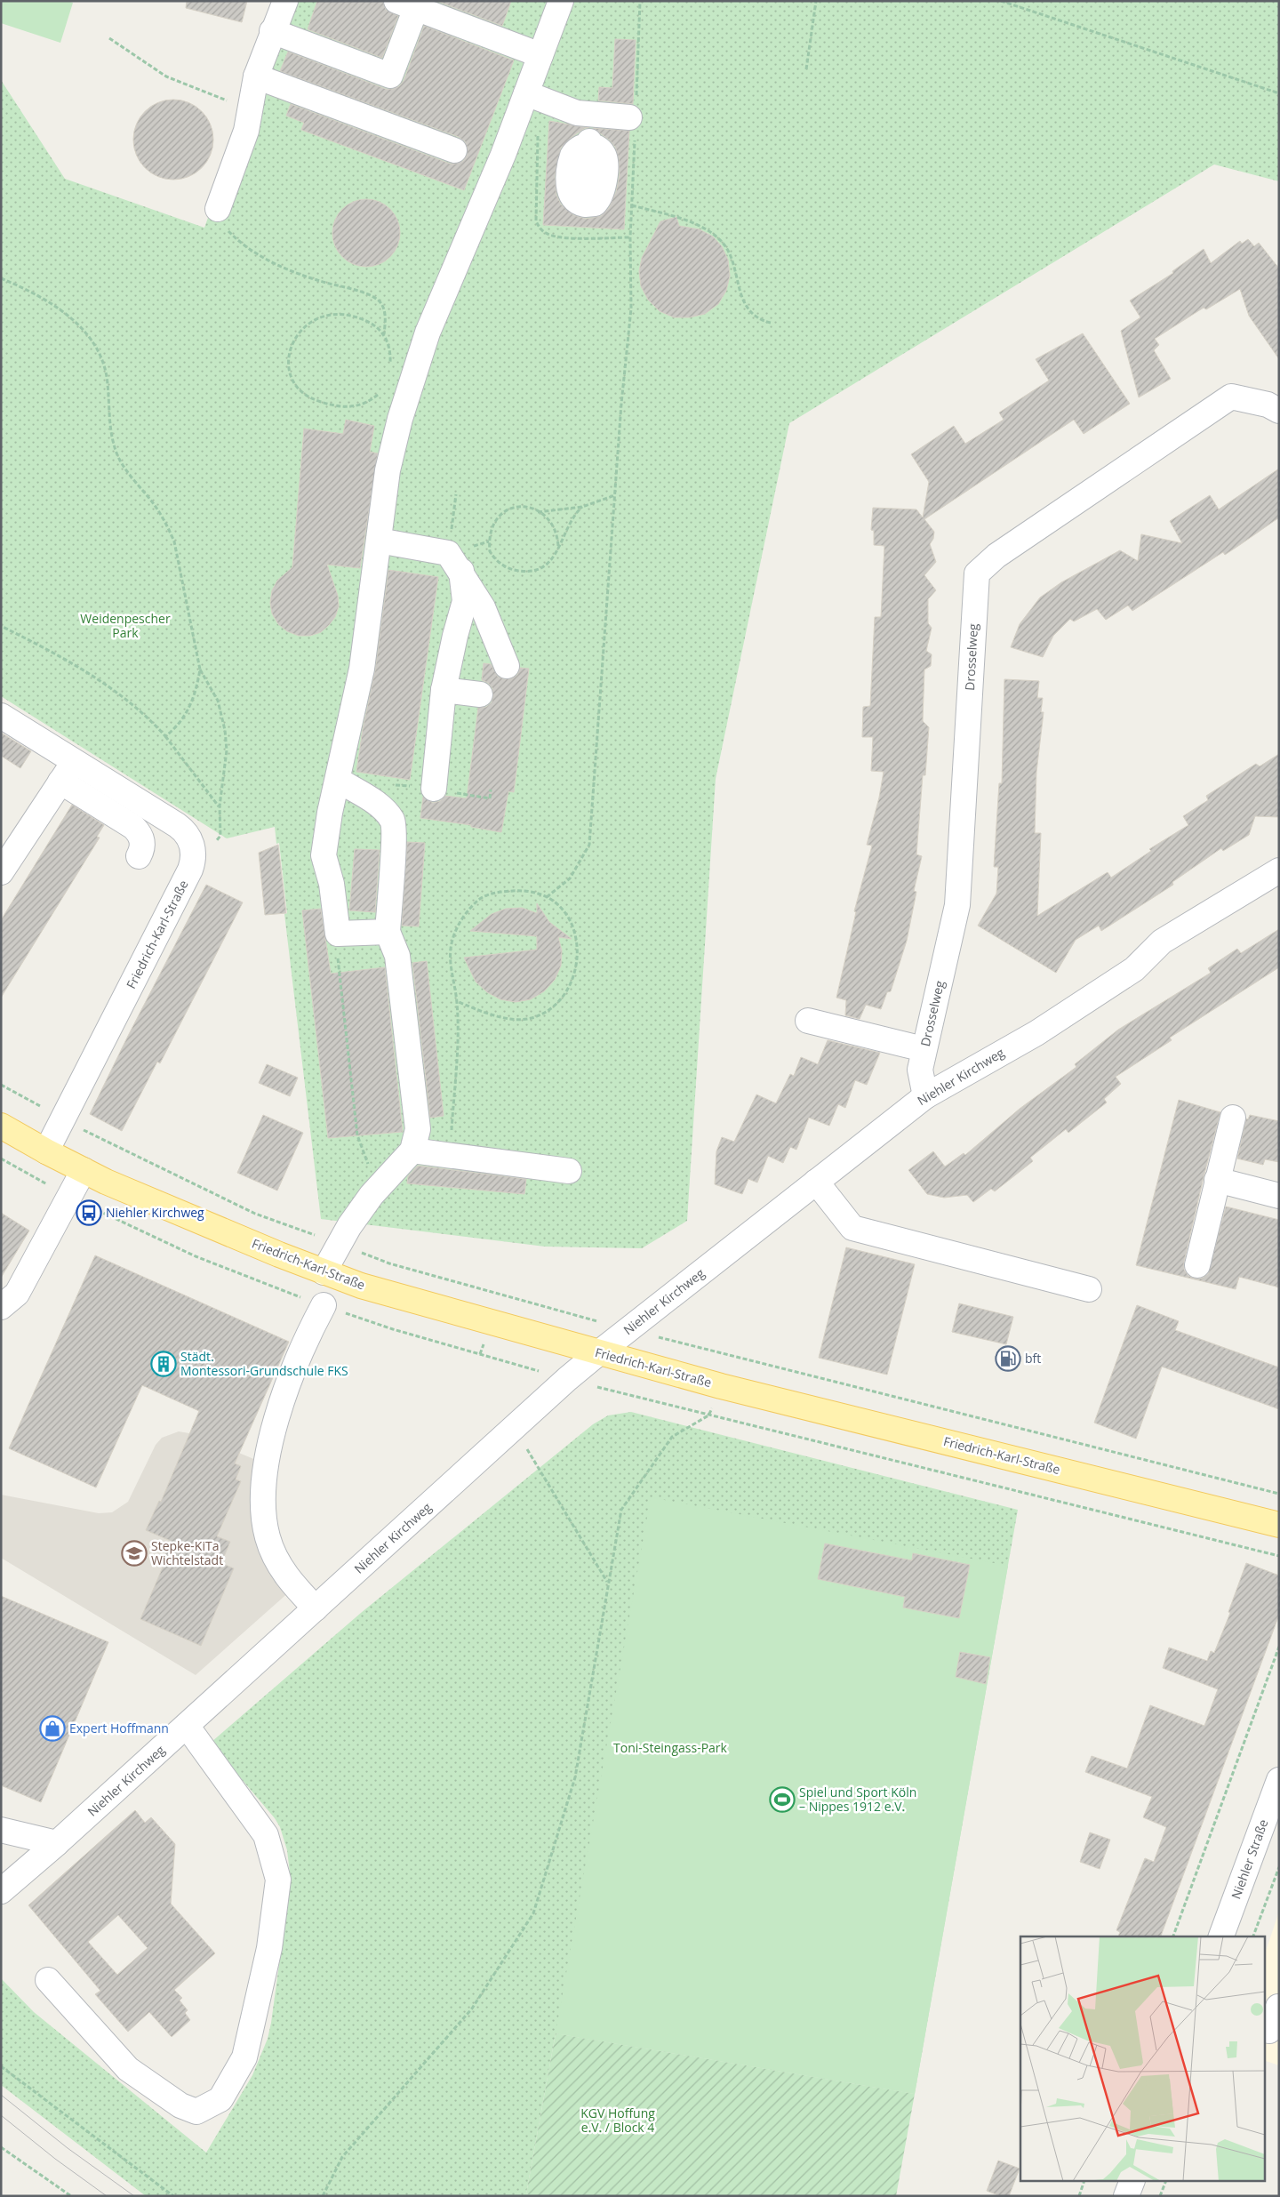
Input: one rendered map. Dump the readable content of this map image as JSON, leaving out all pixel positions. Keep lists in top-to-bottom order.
{
  "streets": {
    "main road": ["Friedrich-Karl-Straße"],
    "street": ["Drosselweg", "Niehler Kirchweg", "Niehler Straße"]
  },
  "crossings": [
    ["Drosselweg", "Niehler Kirchweg"],
    ["Friedrich-Karl-Straße", "Niehler Kirchweg"]
  ],
  "parks": ["Weidenpescher Park", "Toni-Steingass-Park", "KGV Hoffung e.V. / Block 4"],
  "places": {
    "bus stop": ["Niehler Kirchweg"],
    "fuel station": ["bft"],
    "building": ["Städt. Montessori-Grundschule FKS"],
    "school or university": ["Stepke-KiTa Wichtelstadt"],
    "shop": ["Expert Hoffmann"],
    "sports": ["Spiel und Sport Köln – Nippes 1912 e.V."]
  }
}
